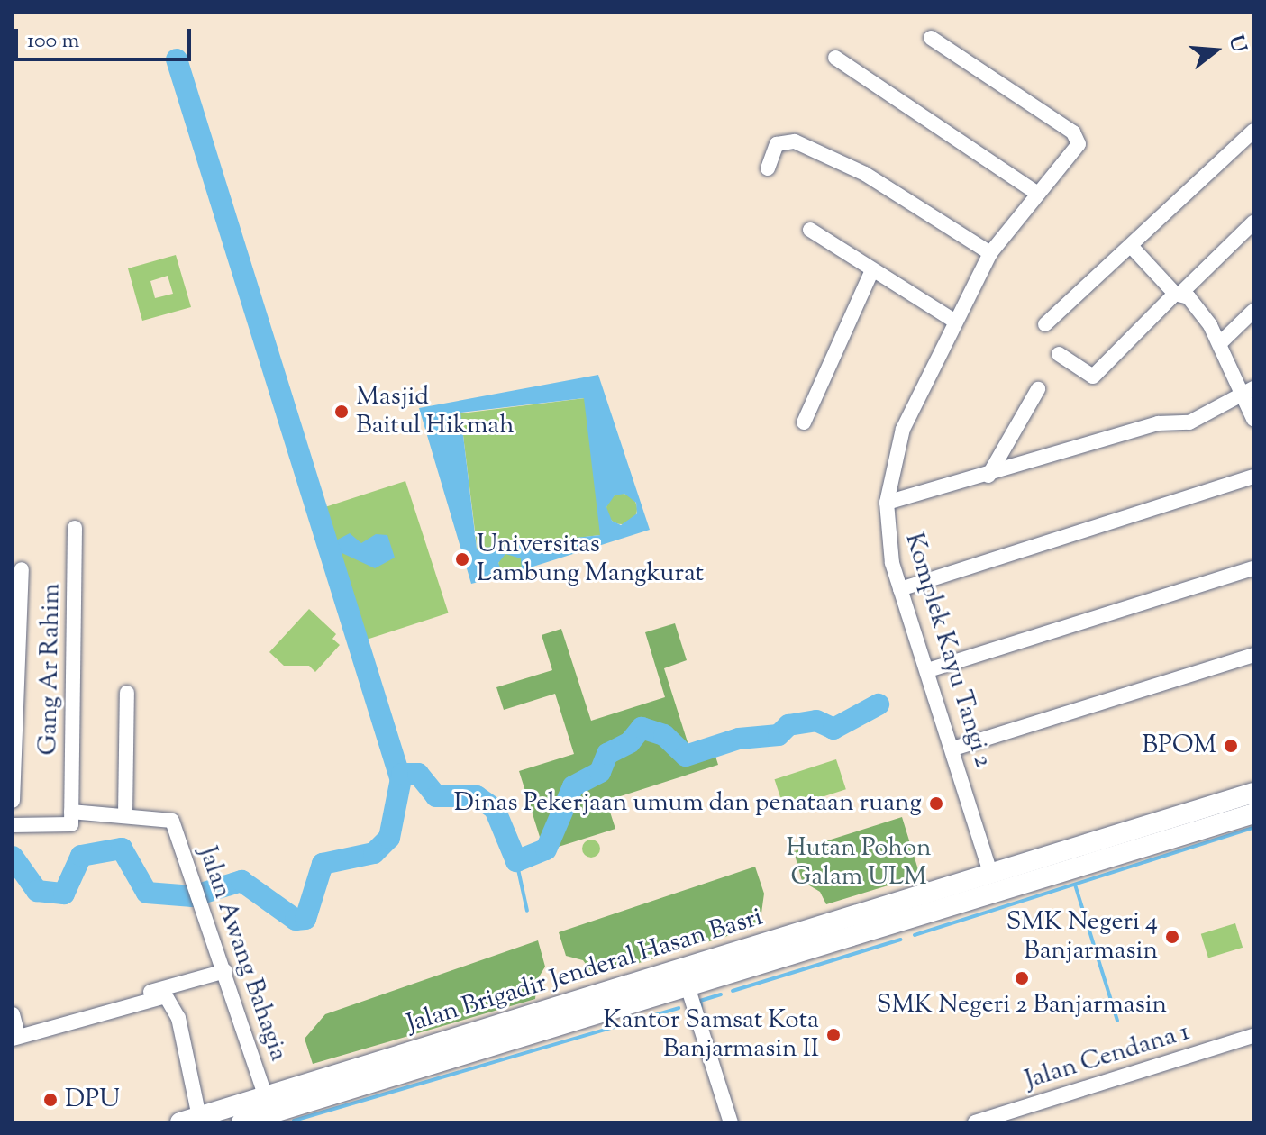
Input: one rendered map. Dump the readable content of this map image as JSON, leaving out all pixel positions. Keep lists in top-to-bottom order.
{
  "streets": {
    "highway": ["Jalan Brigadir Jenderal Hasan Basri"],
    "street": [
      "Komplek Kayu Tangi 2",
      "Gang Ar Rahim",
      "Jalan Awang Bahagia",
      "Jalan Cendana 1"
    ]
  },
  "crossings": [
    ["Komplek Kayu Tangi 2", "Jalan Brigadir Jenderal Hasan Basri"],
    ["Jalan Awang Bahagia", "Jalan Brigadir Jenderal Hasan Basri"]
  ],
  "parks": ["Hutan Pohon Galam ULM"],
  "places": [
    "Masjid Baitul Hikmah",
    "Universitas Lambung Mangkurat",
    "BPOM",
    "Dinas Pekerjaan umum dan penataan ruang",
    "SMK Negeri 4 Banjarmasin",
    "SMK Negeri 2 Banjarmasin",
    "Kantor Samsat Kota Banjarmasin II",
    "DPU"
  ],
  "scale_bar": "100 m",
  "north": "right"
}
